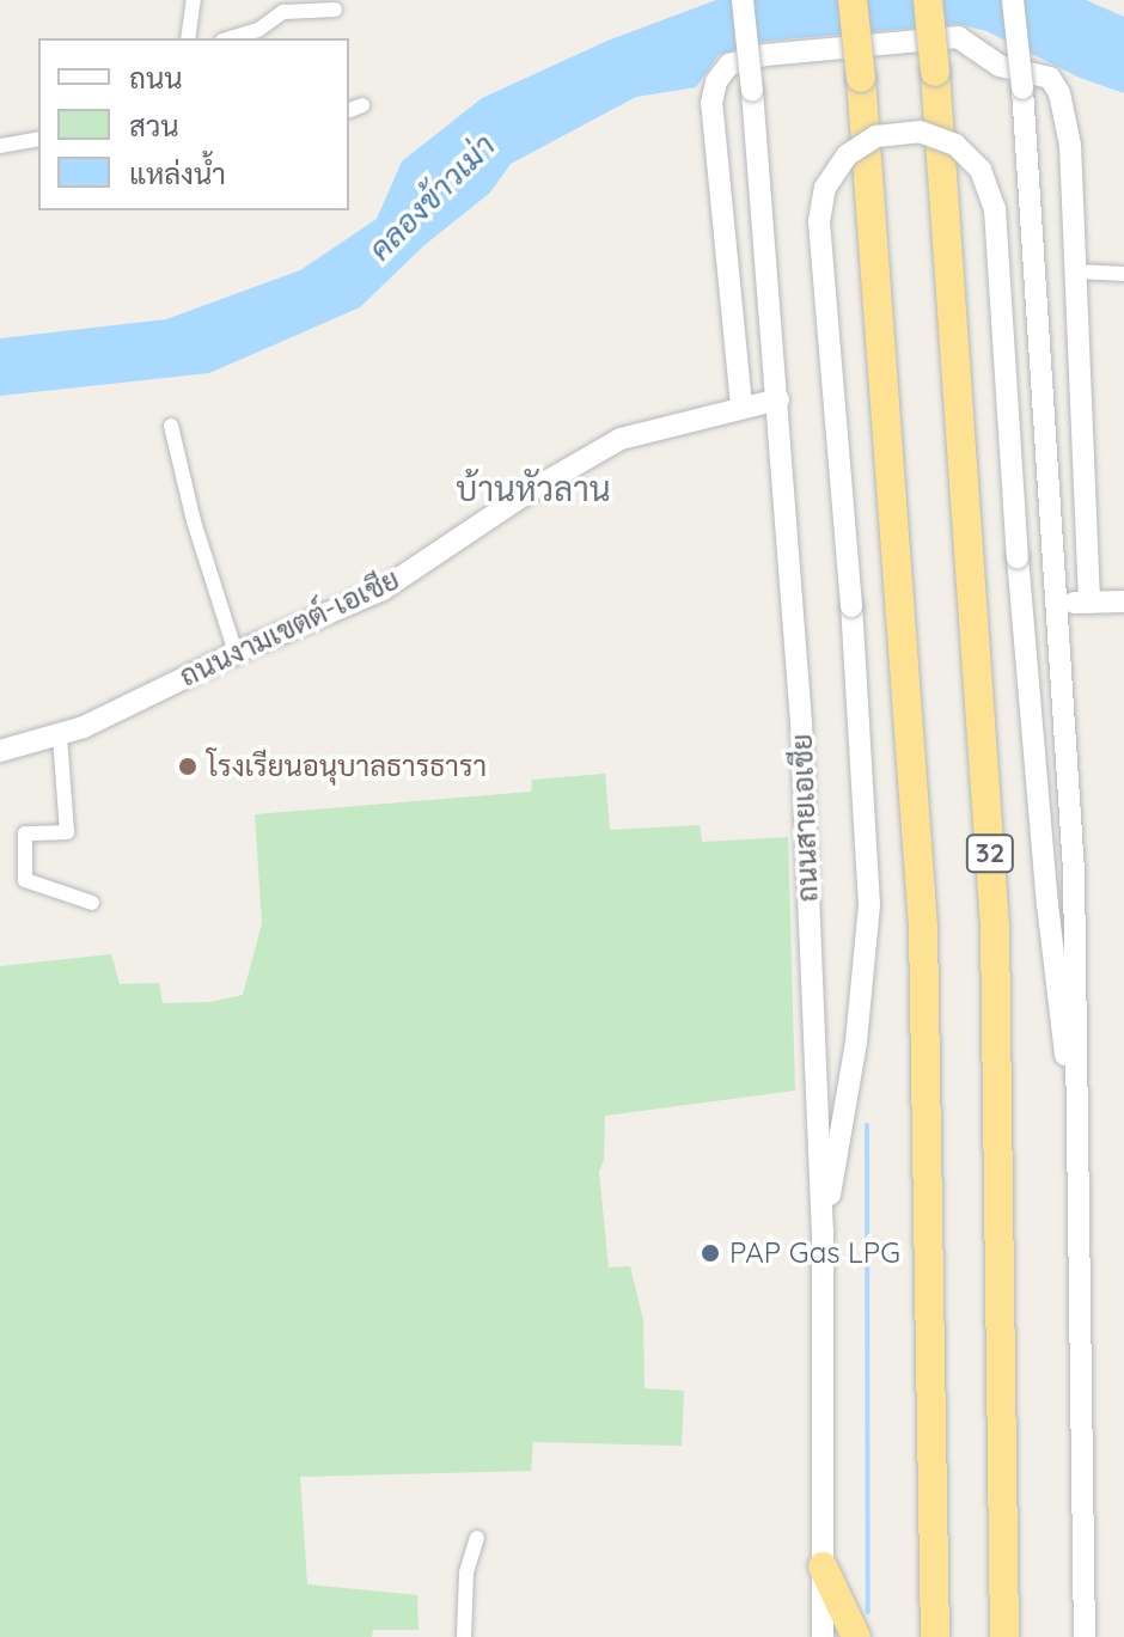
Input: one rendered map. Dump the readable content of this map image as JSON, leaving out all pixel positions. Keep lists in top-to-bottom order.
{
  "streets": {
    "highway": ["32"],
    "main road": ["ถนนงามเขตต์-เอเชีย", "ถนนสายเอเชีย"]
  },
  "crossings": [
    ["ถนนงามเขตต์-เอเชีย", "ถนนสายเอเชีย"]
  ],
  "districts": ["บ้านหัวลาน"],
  "water": ["คลองข้าวเม่า"],
  "places": ["โรงเรียนอนุบาลธารธารา", "PAP Gas LPG"],
  "legend": ["ถนน", "สวน", "แหล่งน้ำ"]
}
